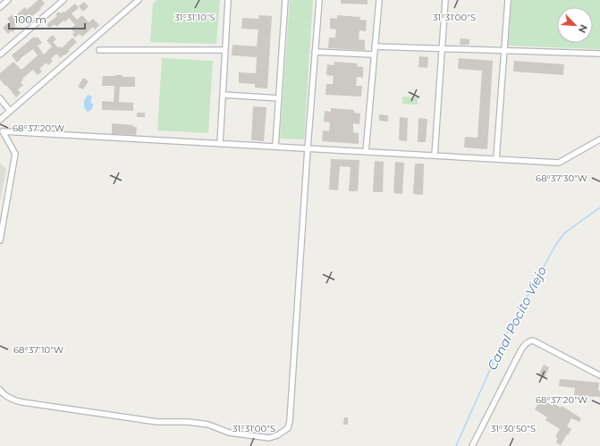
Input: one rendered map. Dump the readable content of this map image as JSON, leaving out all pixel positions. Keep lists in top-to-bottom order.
{
  "water": ["Canal Pocito Viejo"],
  "scale_bar": "100 m",
  "north": "bottom right",
  "coordinates": [
    "31°31'00\"S",
    "31°31'10\"S",
    "68°37'20\"W",
    "68°37'30\"W",
    "68°37'10\"W",
    "31°30'50\"S"
  ]
}
